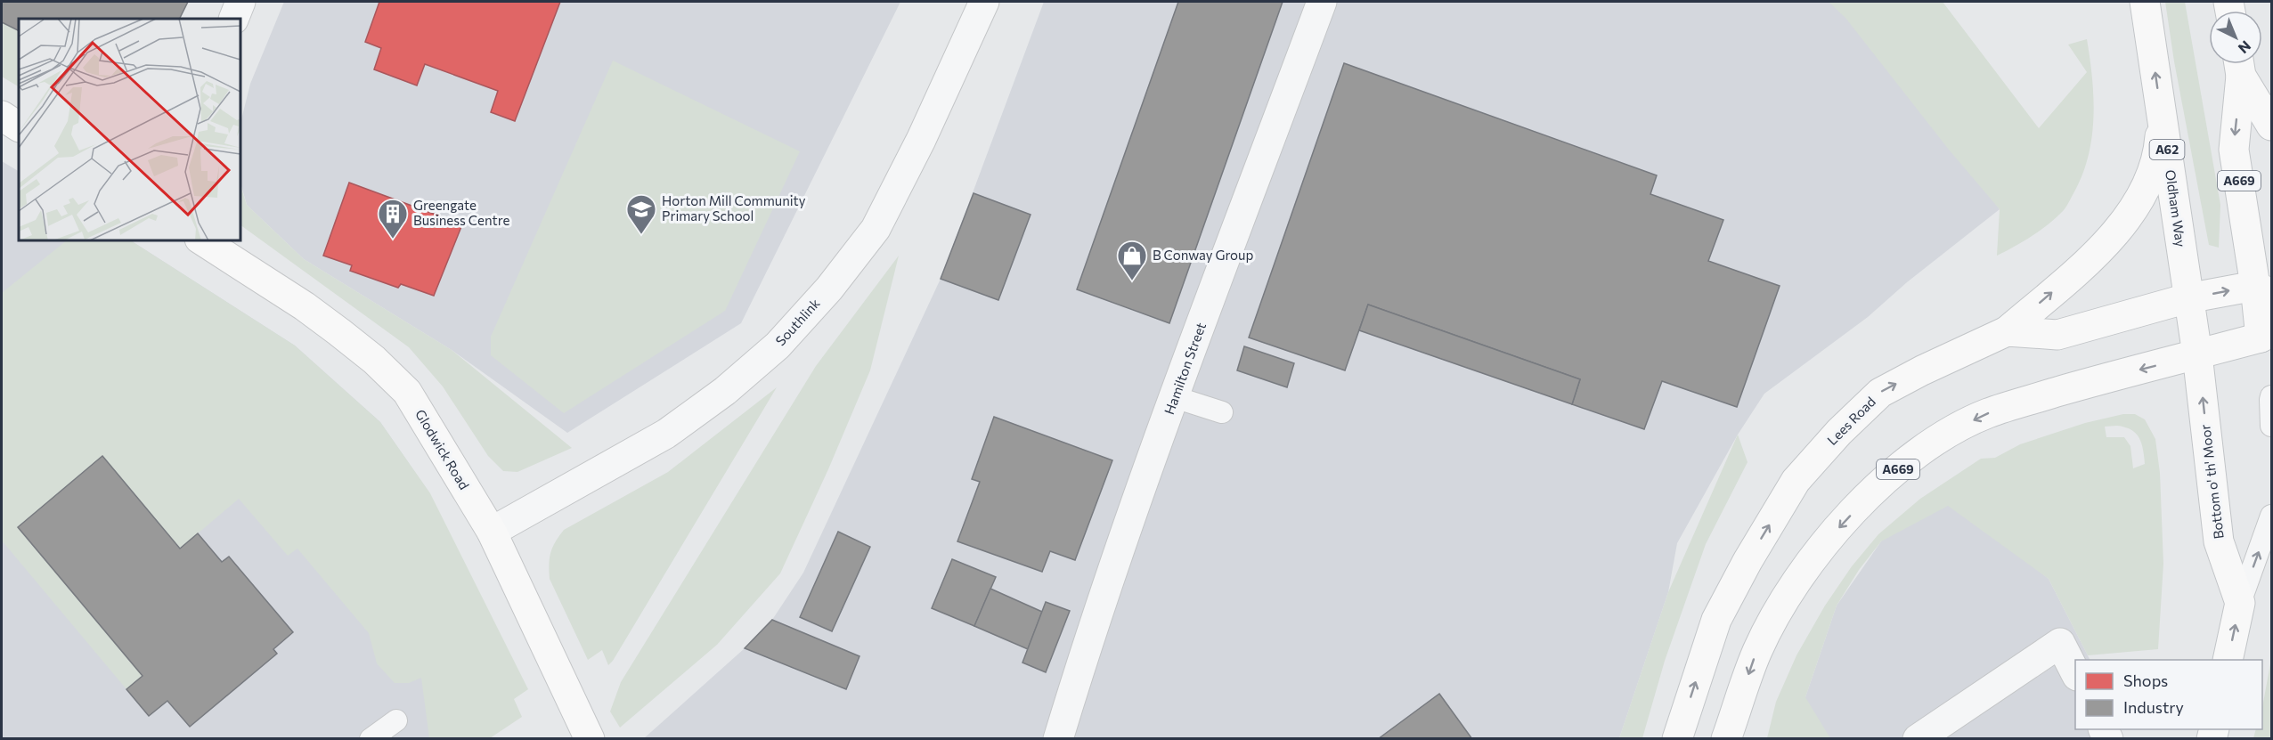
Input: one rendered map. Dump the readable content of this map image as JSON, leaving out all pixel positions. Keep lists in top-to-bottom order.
{
  "streets": {
    "main road": [
      "A62",
      "A669",
      "Oldham Way",
      "Lees Road",
      "Glodwick Road",
      "Bottom o' th' Moor"
    ],
    "street": ["Southlink", "Hamilton Street"]
  },
  "crossings": [
    ["A669", "Bottom o' th' Moor"],
    ["Oldham Way", "Lees Road"],
    ["Oldham Way", "Bottom o' th' Moor"],
    ["Southlink", "Glodwick Road"],
    ["Lees Road", "Bottom o' th' Moor"]
  ],
  "one_way": ["Bottom o' th' Moor"],
  "places": {
    "school or university": ["Horton Mill Community Primary School"],
    "building": ["Greengate Business Centre"],
    "shop": ["B Conway Group"]
  },
  "legend": ["Shops", "Industry"],
  "north": "bottom right"
}
